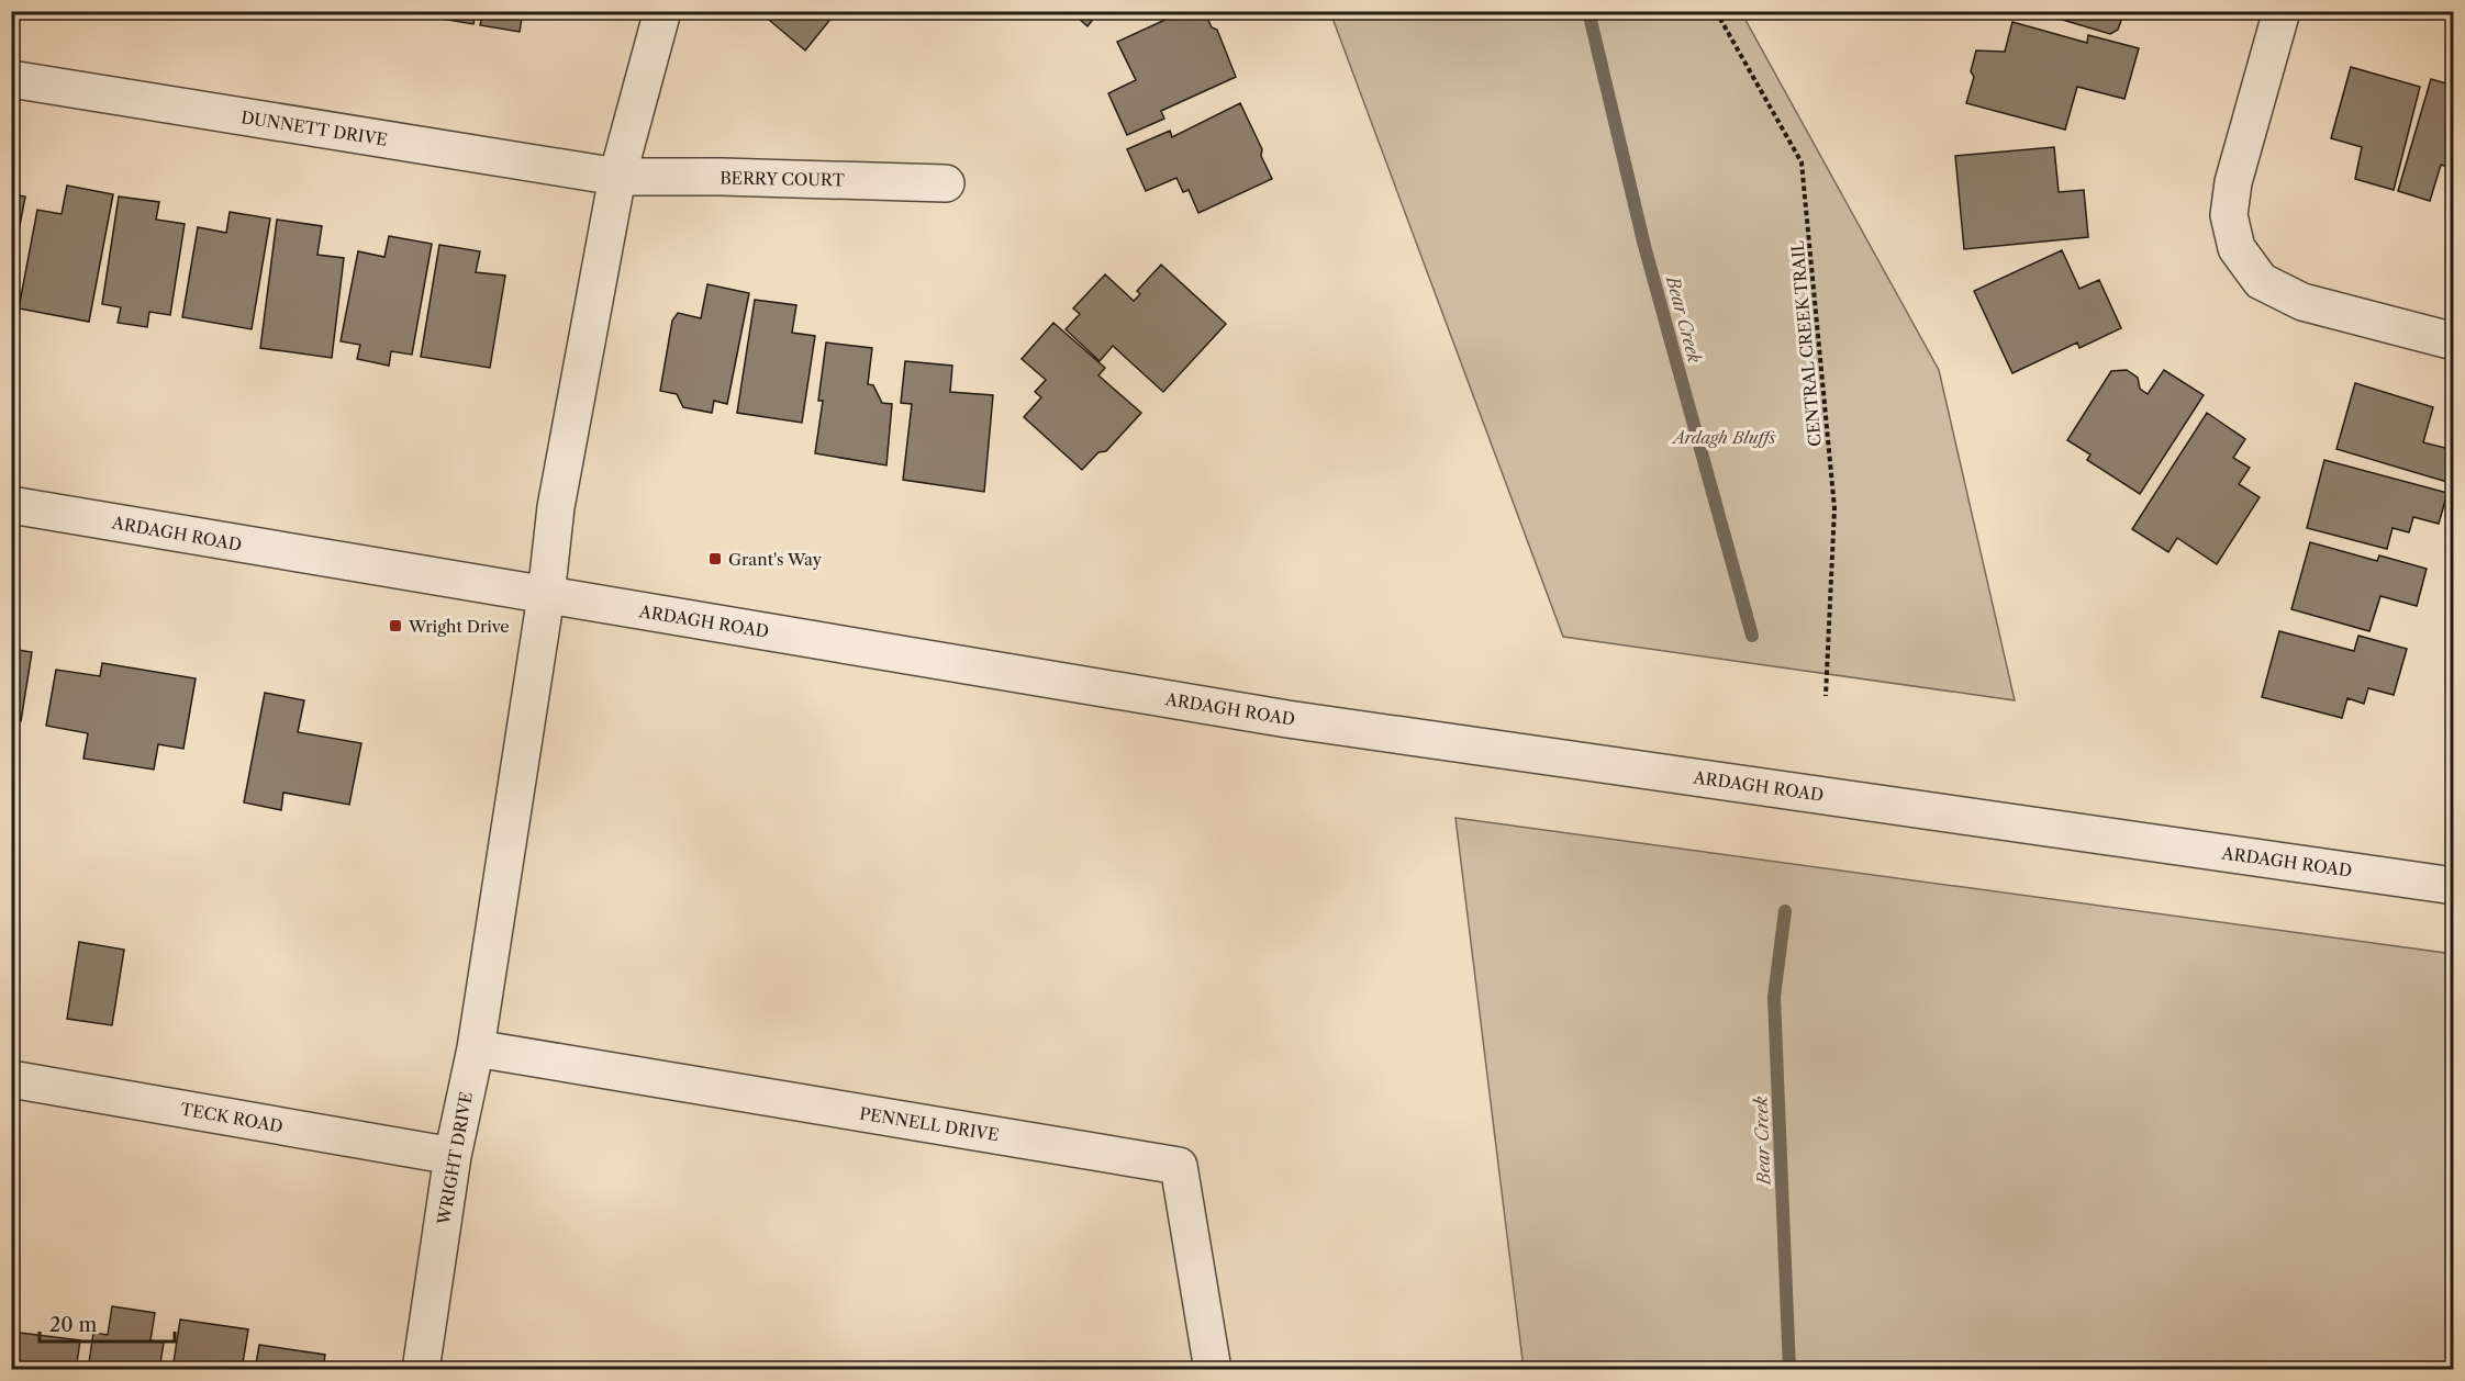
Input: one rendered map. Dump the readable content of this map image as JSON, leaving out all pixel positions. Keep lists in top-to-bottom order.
{
  "streets": {
    "street": [
      "DUNNETT DRIVE",
      "BERRY COURT",
      "ARDAGH ROAD",
      "TECK ROAD",
      "PENNELL DRIVE",
      "WRIGHT DRIVE"
    ],
    "path": ["CENTRAL CREEK TRAIL"]
  },
  "crossings": [
    ["DUNNETT DRIVE", "BERRY COURT"],
    ["ARDAGH ROAD", "WRIGHT DRIVE"],
    ["TECK ROAD", "WRIGHT DRIVE"],
    ["PENNELL DRIVE", "WRIGHT DRIVE"]
  ],
  "water": ["Bear Creek"],
  "parks": ["Ardagh Bluffs"],
  "places": {
    "transit": ["Grant's Way", "Wright Drive"]
  },
  "scale_bar": "20 m"
}
